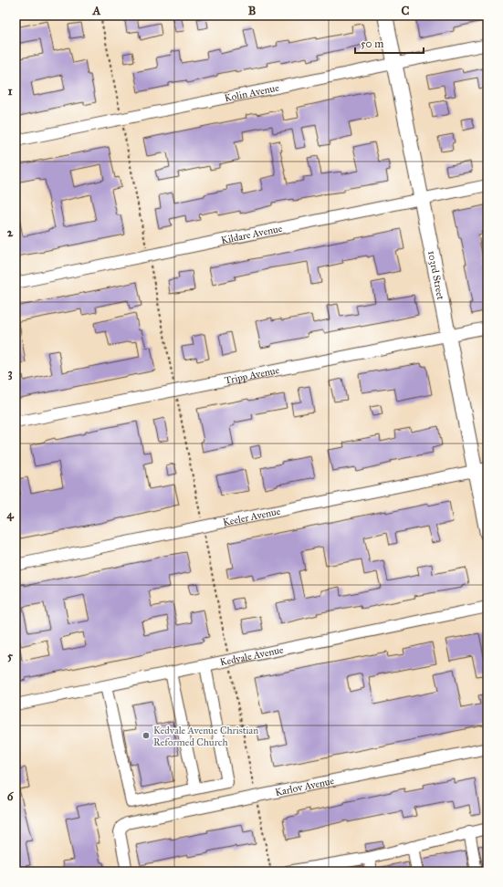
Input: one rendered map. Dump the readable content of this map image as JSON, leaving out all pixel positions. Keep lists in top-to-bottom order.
{
  "streets": {
    "main road": ["103rd Street"],
    "street": [
      "Kolin Avenue",
      "Kildare Avenue",
      "Tripp Avenue",
      "Keeler Avenue",
      "Kedvale Avenue",
      "Karlov Avenue"
    ]
  },
  "crossings": [
    ["Kolin Avenue", "103rd Street"],
    ["Kildare Avenue", "103rd Street"],
    ["103rd Street", "Tripp Avenue"],
    ["103rd Street", "Keeler Avenue"]
  ],
  "places": ["Kedvale Avenue Christian Reformed Church"],
  "scale_bar": "50 m",
  "grid": {
    "columns": ["A", "B", "C"],
    "rows": [
      "1",
      "2",
      "3",
      "4",
      "5",
      "6"
    ]
  }
}
